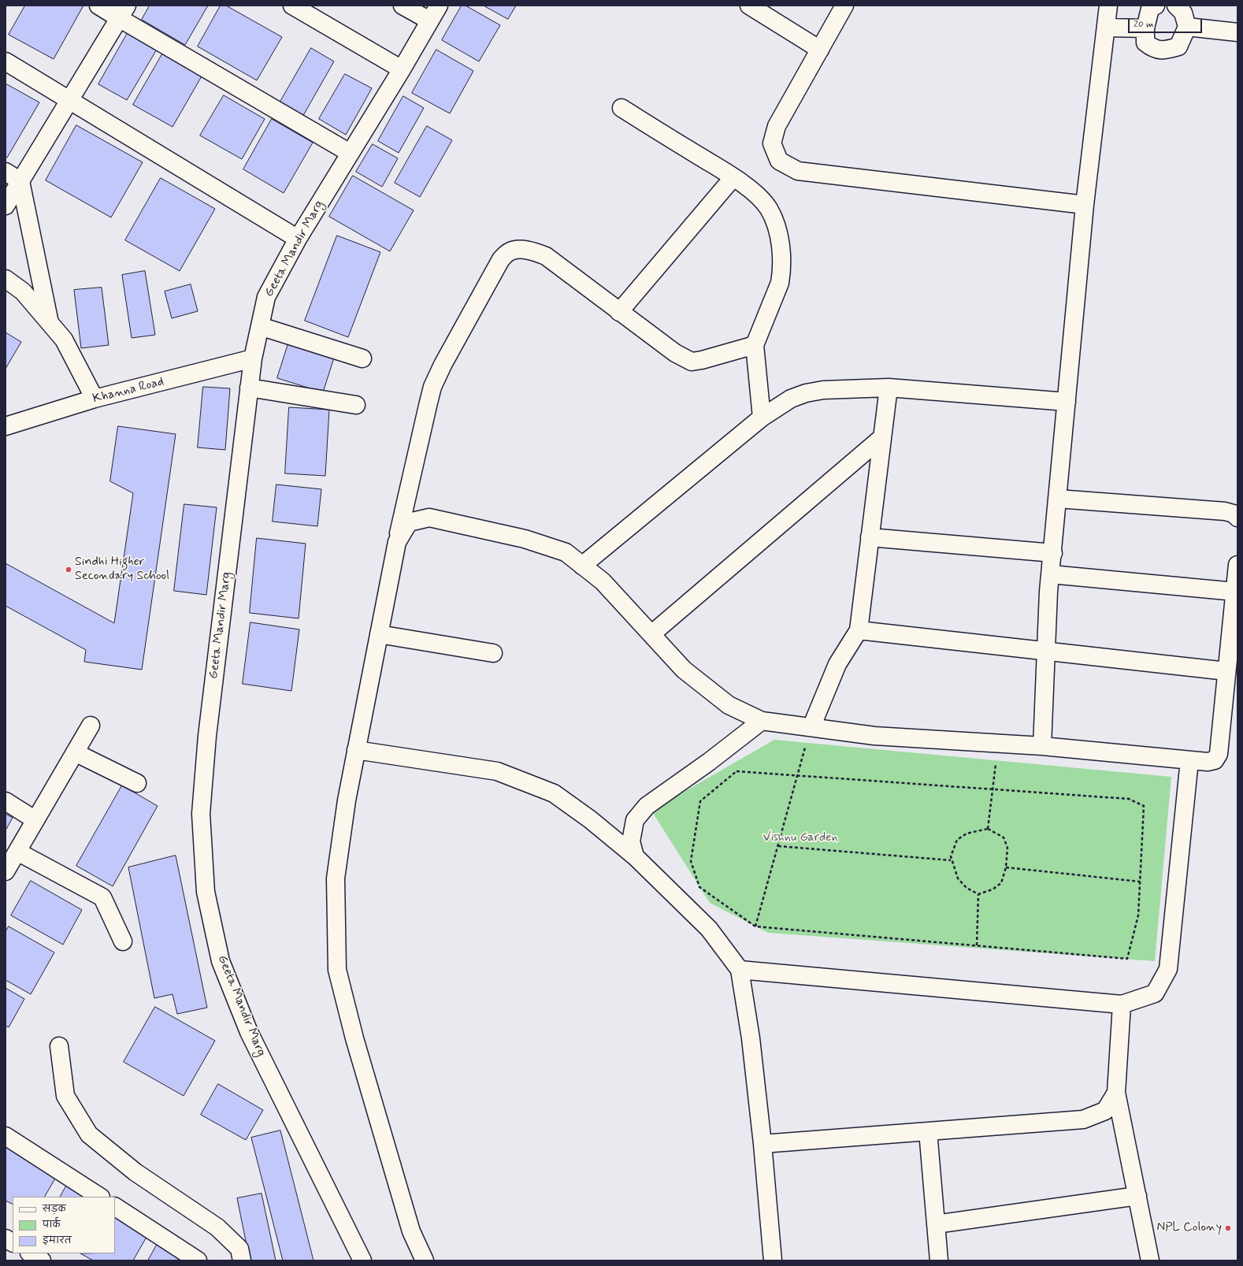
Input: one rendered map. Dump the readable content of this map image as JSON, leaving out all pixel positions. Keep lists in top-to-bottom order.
{
  "streets": {
    "street": ["Geeta Mandir Marg", "Khanna Road"]
  },
  "crossings": [
    ["Geeta Mandir Marg", "Khanna Road"]
  ],
  "parks": ["Vishnu Garden"],
  "places": ["Sindhi Higher Secondary School", "NPL Colony"],
  "legend": ["सड़क", "पार्क", "इमारत"],
  "scale_bar": "20 m"
}
